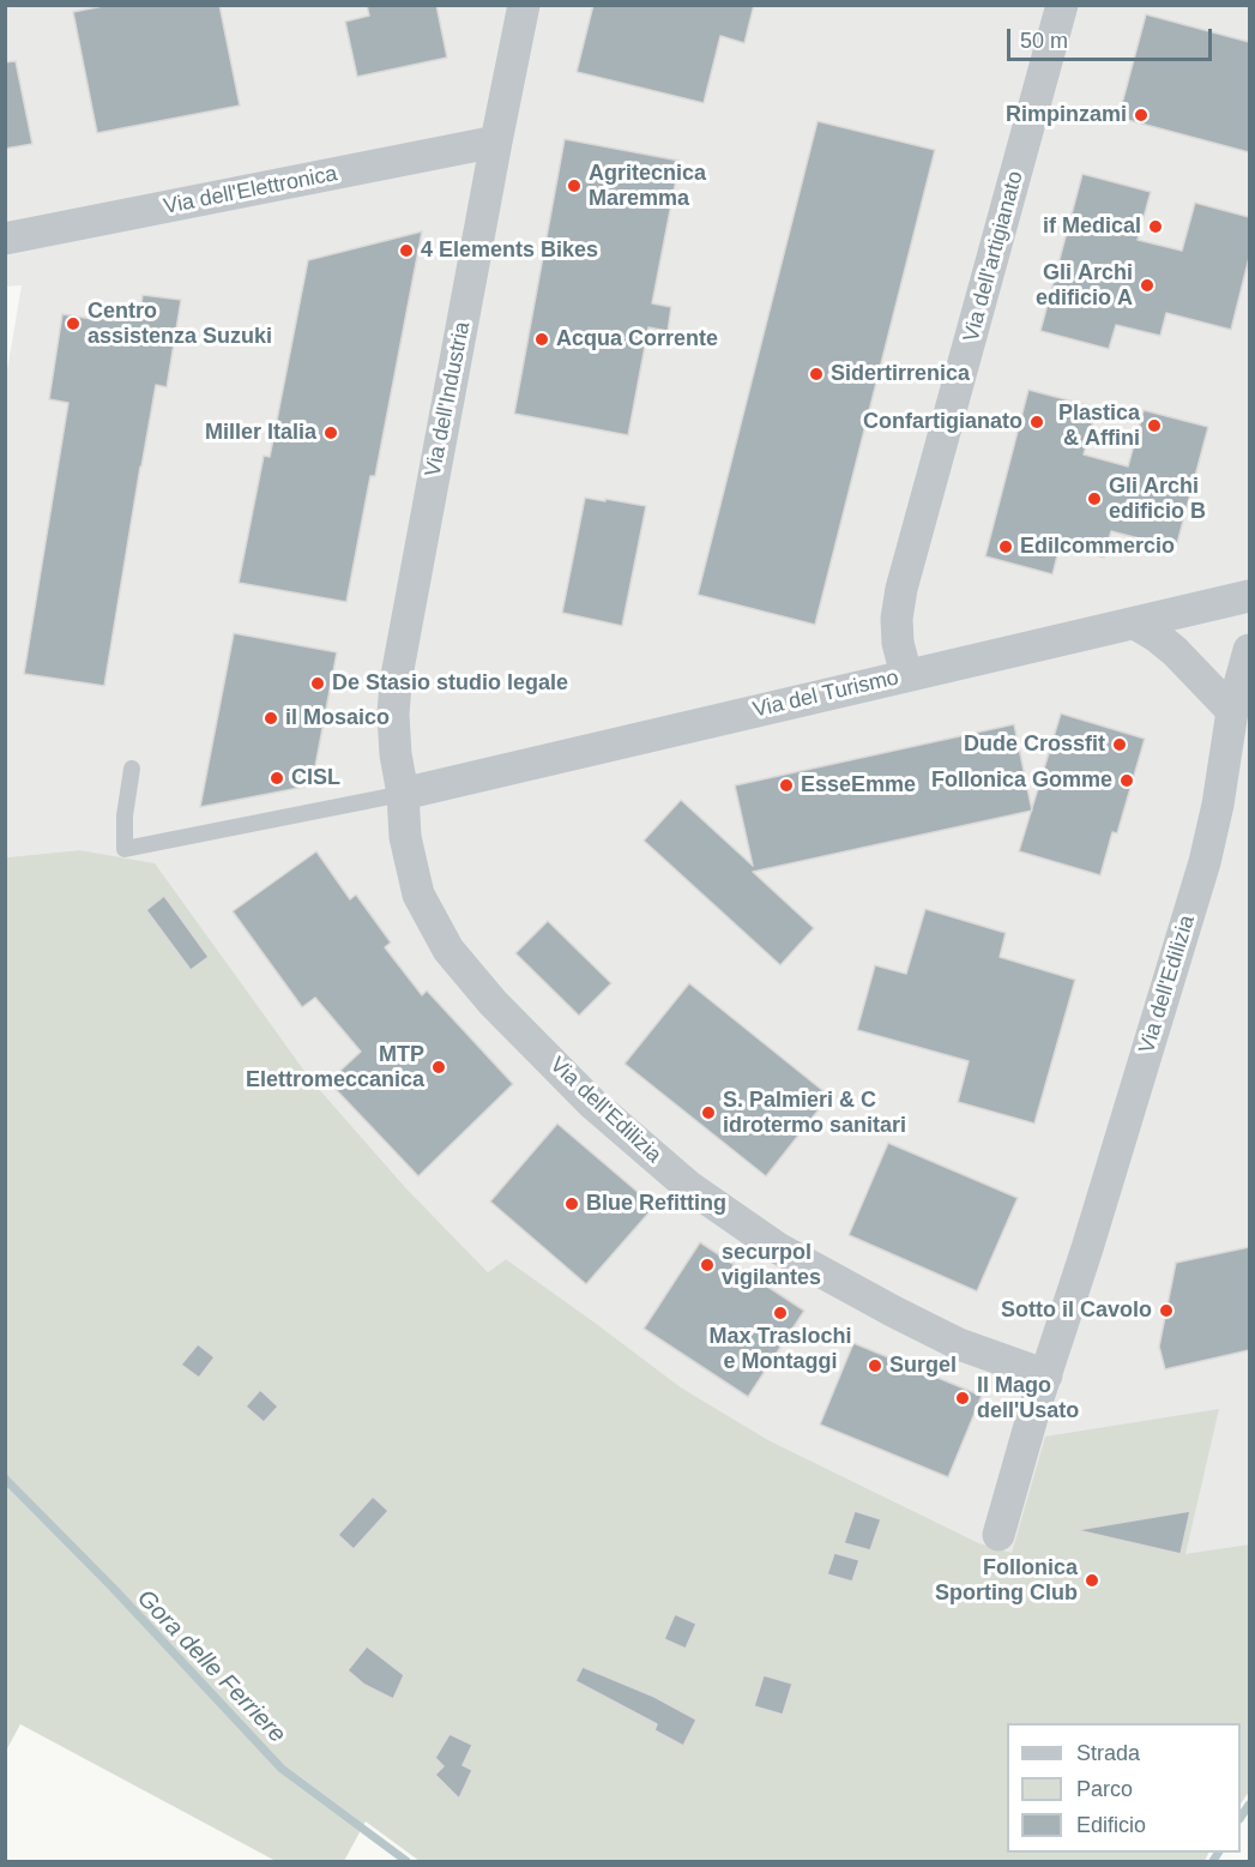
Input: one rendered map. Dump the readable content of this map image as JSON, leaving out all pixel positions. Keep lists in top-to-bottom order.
{
  "streets": {
    "street": [
      "Via dell'Elettronica",
      "Via dell'artigianato",
      "Via dell'Industria",
      "Via del Turismo",
      "Via dell'Edilizia"
    ]
  },
  "crossings": [
    ["Via dell'Elettronica", "Via dell'Industria"],
    ["Via dell'artigianato", "Via del Turismo"],
    ["Via dell'Industria", "Via del Turismo"],
    ["Via dell'Industria", "Via dell'Edilizia"],
    ["Via del Turismo", "Via dell'Edilizia"]
  ],
  "water": ["Gora delle Ferriere"],
  "places": [
    "Rimpinzami",
    "Agritecnica Maremma",
    "if Medical",
    "4 Elements Bikes",
    "Gli Archi edificio A",
    "Centro assistenza Suzuki",
    "Acqua Corrente",
    "Sidertirrenica",
    "Confartigianato",
    "Plastica & Affini",
    "Miller Italia",
    "Gli Archi edificio B",
    "Edilcommercio",
    "De Stasio studio legale",
    "il Mosaico",
    "Dude Crossfit",
    "CISL",
    "Follonica Gomme",
    "EsseEmme",
    "MTP Elettromeccanica",
    "S. Palmieri & C idrotermo sanitari",
    "Blue Refitting",
    "securpol vigilantes",
    "Sotto il Cavolo",
    "Max Traslochi e Montaggi",
    "Surgel",
    "Il Mago dell'Usato",
    "Follonica Sporting Club"
  ],
  "legend": ["Strada", "Parco", "Edificio"],
  "scale_bar": "50 m"
}
